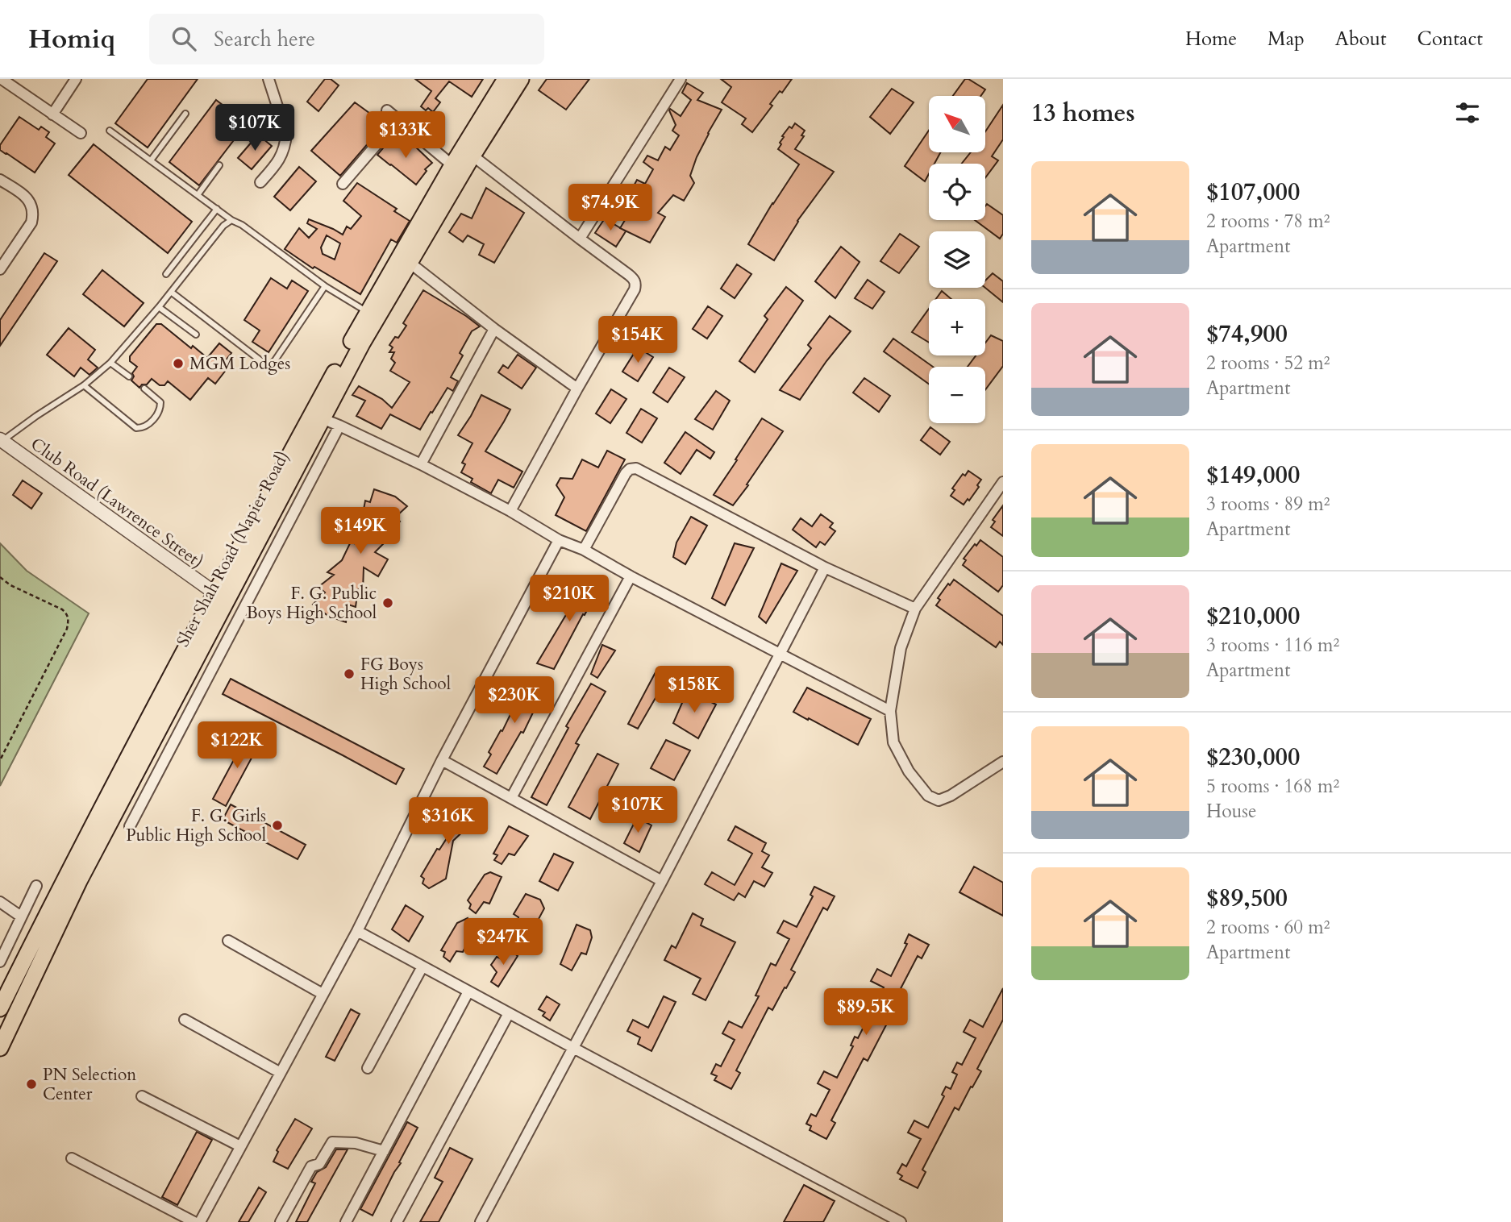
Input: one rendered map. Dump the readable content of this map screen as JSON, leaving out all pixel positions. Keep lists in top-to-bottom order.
{
  "streets": {
    "main road": ["Sher Shah Road (Napier Road)"],
    "street": ["Club Road (Lawrence Street)"]
  },
  "crossings": [
    ["Club Road (Lawrence Street)", "Sher Shah Road (Napier Road)"]
  ],
  "places": [
    "MGM Lodges",
    "F. G. Public Boys High School",
    "FG Boys High School",
    "F. G. Girls Public High School",
    "PN Selection Center"
  ],
  "north": "top left",
  "page": {
    "header": "Homiq",
    "search": "Search here",
    "nav": [
      "Home",
      "Map",
      "About",
      "Contact"
    ],
    "heading": "13 homes",
    "map_buttons": ["+", "−"],
    "price": [
      "$107K",
      "$133K",
      "$74.9K",
      "$154K",
      "$149K",
      "$210K",
      "$158K",
      "$230K",
      "$122K",
      "$107K",
      "$316K",
      "$247K",
      "$89.5K"
    ],
    "list": [
      {
        "name": "$107,000",
        "note": "2 rooms · 78 m² · Apartment"
      },
      {
        "name": "$74,900",
        "note": "2 rooms · 52 m² · Apartment"
      },
      {
        "name": "$149,000",
        "note": "3 rooms · 89 m² · Apartment"
      },
      {
        "name": "$210,000",
        "note": "3 rooms · 116 m² · Apartment"
      },
      {
        "name": "$230,000",
        "note": "5 rooms · 168 m² · House"
      },
      {
        "name": "$89,500",
        "note": "2 rooms · 60 m² · Apartment"
      }
    ]
  }
}
